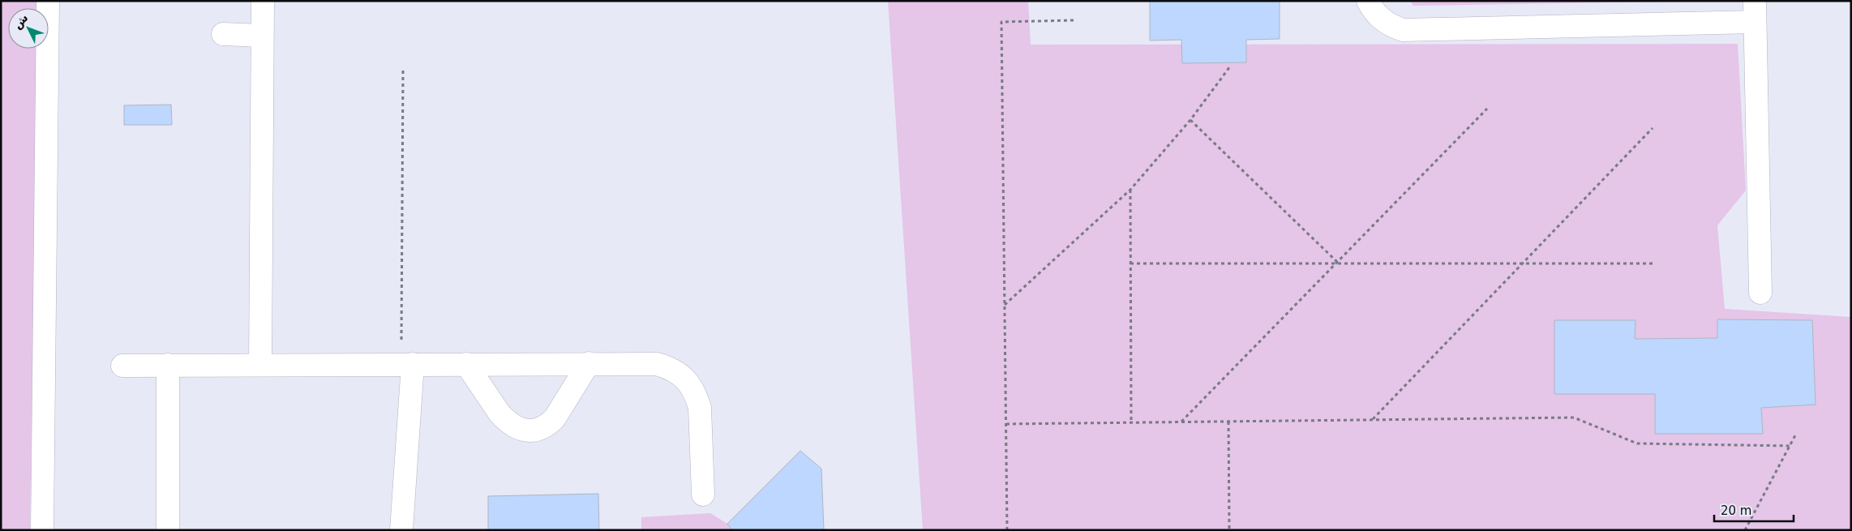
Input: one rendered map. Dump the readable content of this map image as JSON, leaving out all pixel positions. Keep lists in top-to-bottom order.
{
  "scale_bar": "20 m",
  "north": "top left"
}
